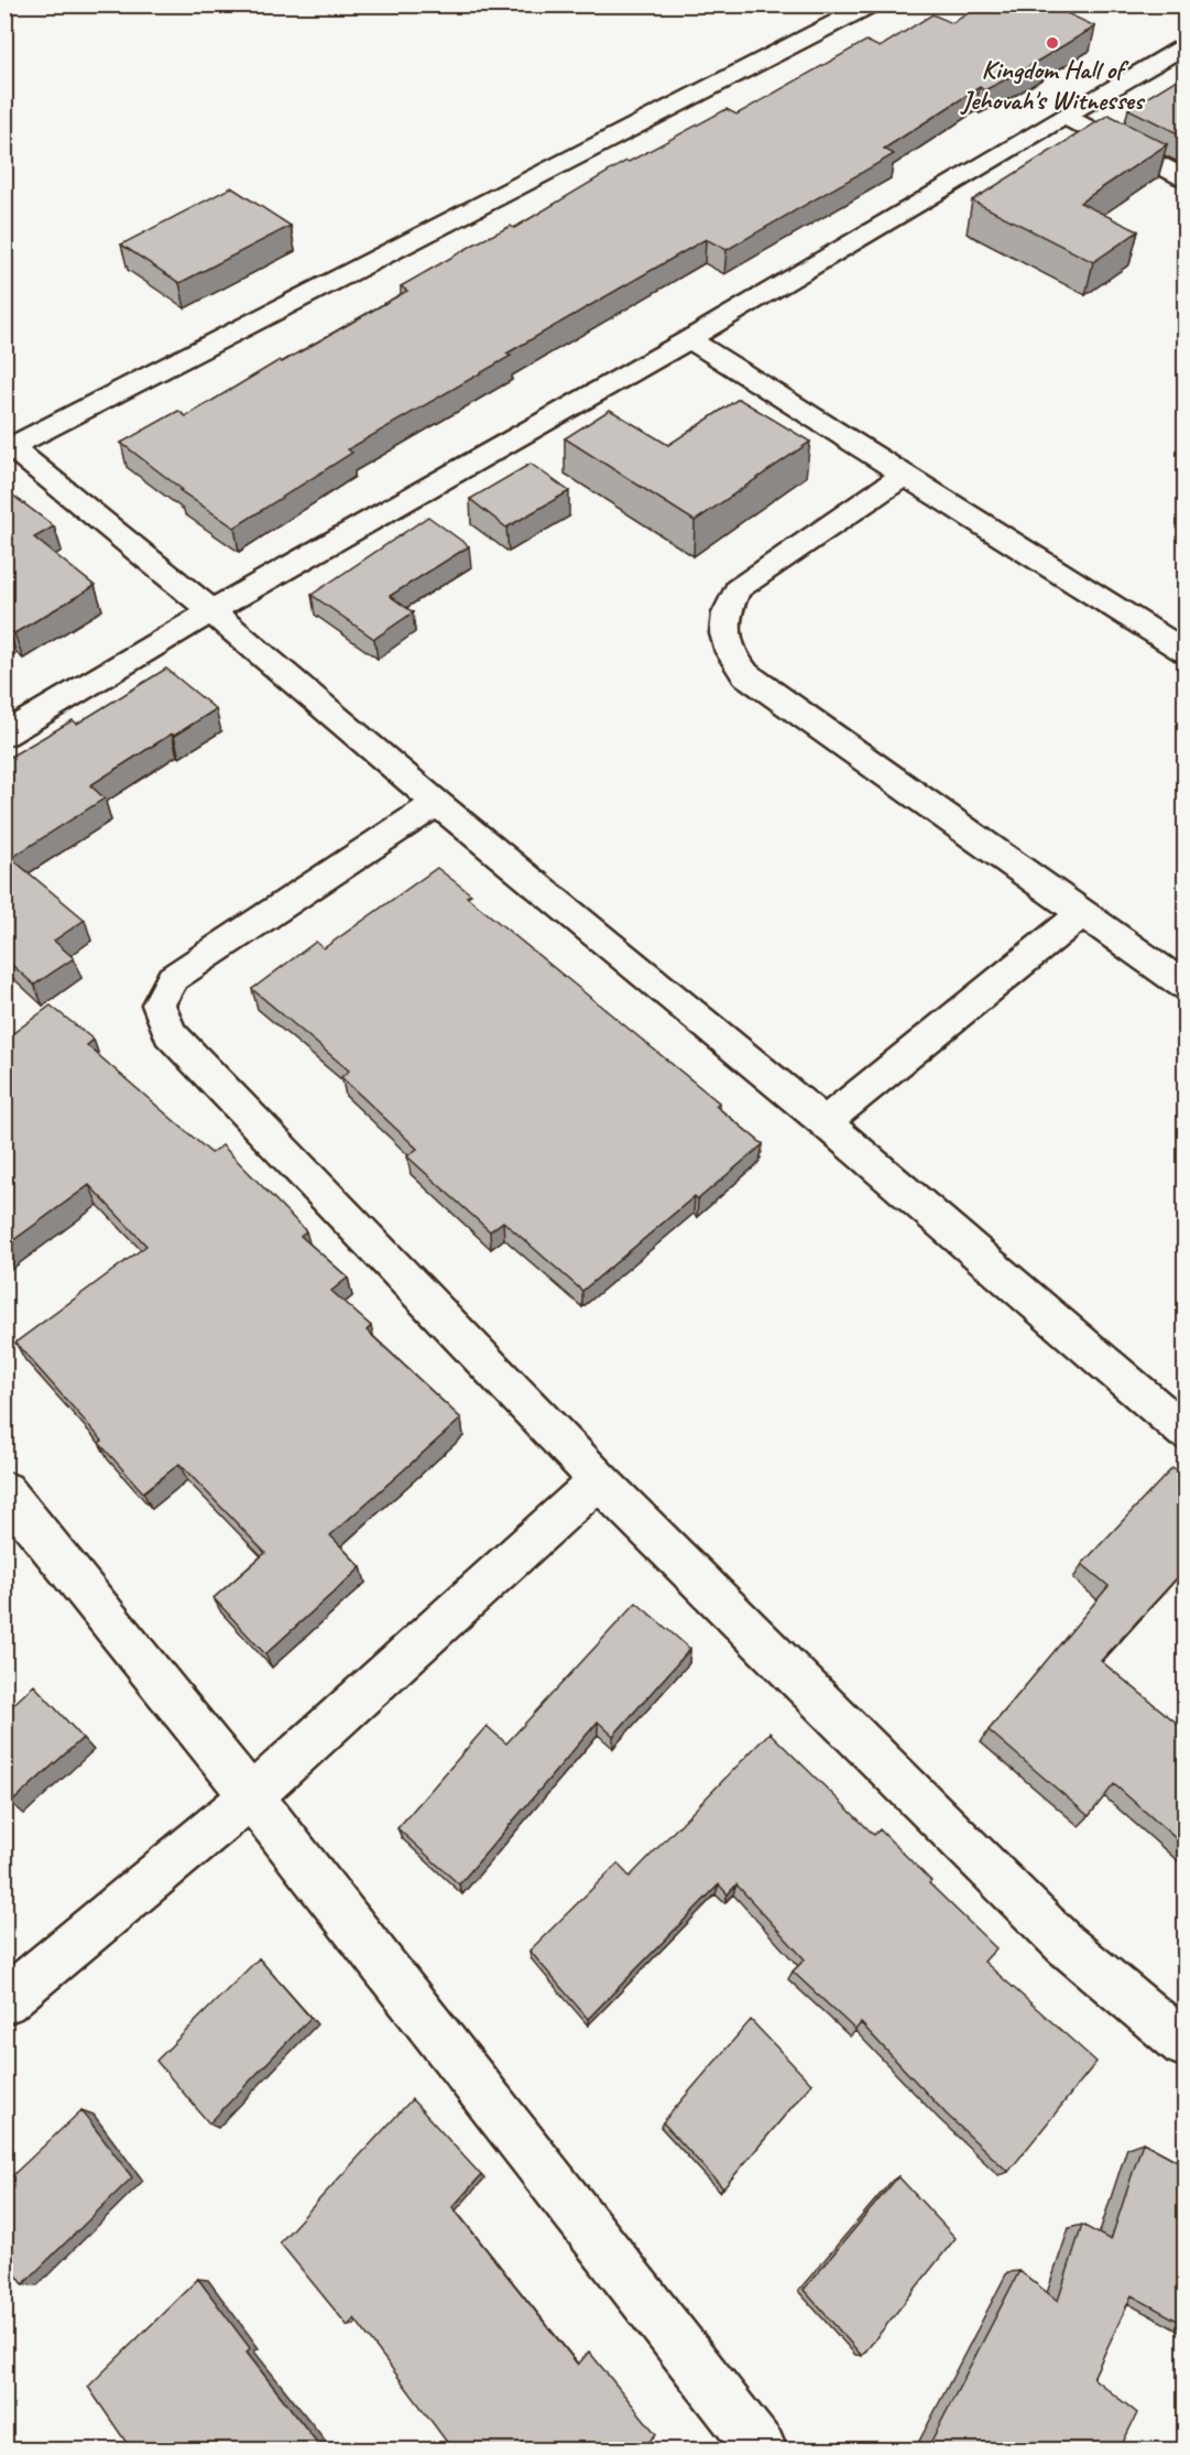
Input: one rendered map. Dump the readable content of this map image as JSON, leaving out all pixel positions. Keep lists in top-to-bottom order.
{
  "places": ["Kingdom Hall of Jehovah's Witnesses"]
}
